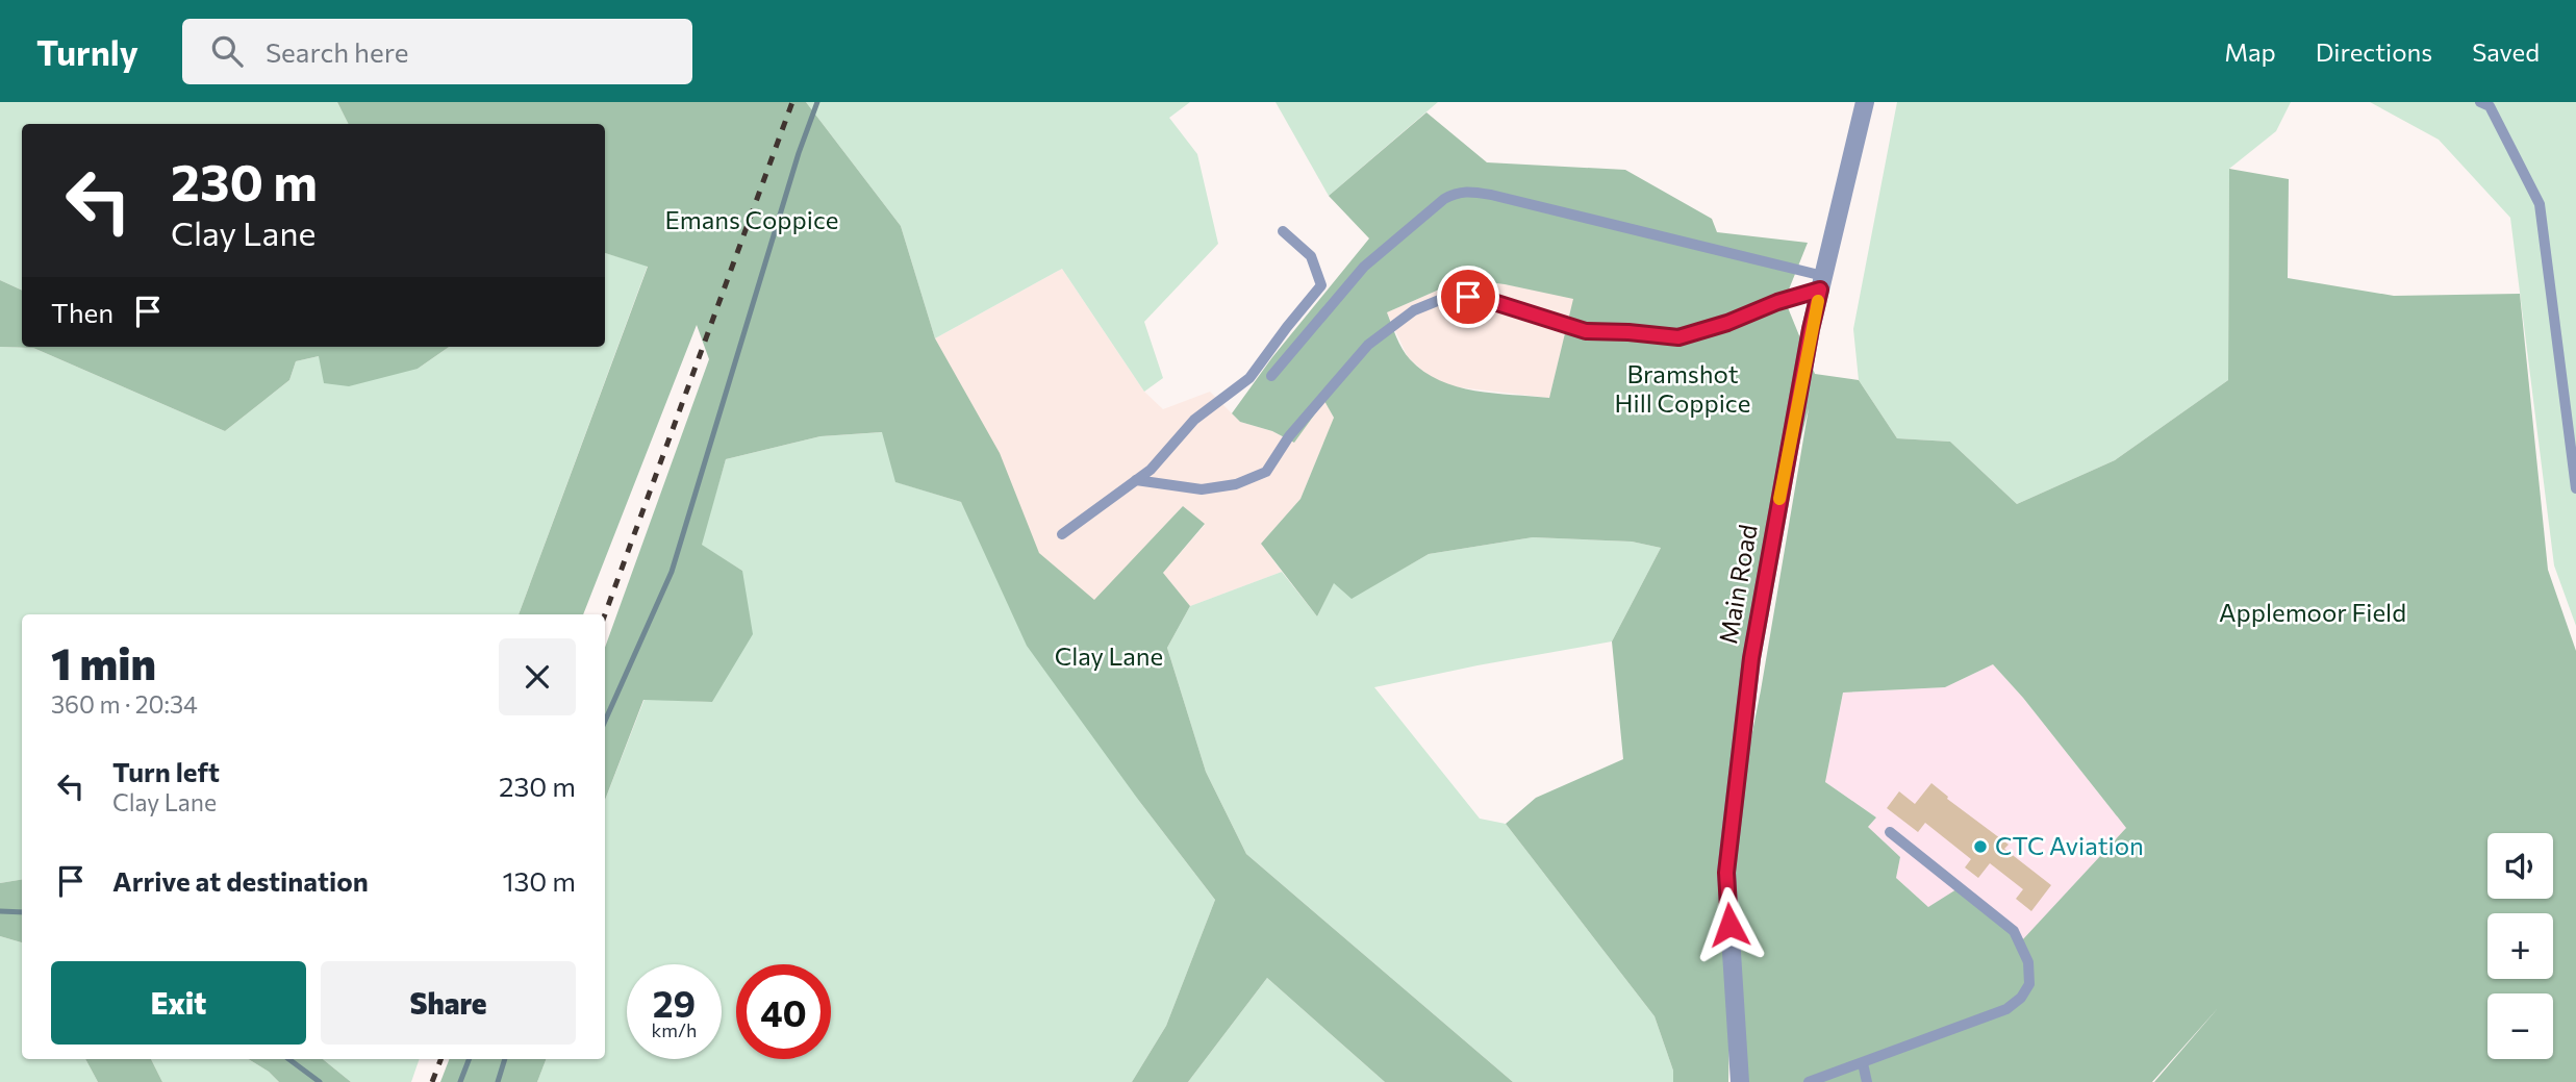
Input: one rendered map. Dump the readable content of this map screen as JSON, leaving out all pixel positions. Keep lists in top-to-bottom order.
{
  "streets": {
    "street": ["Main Road"]
  },
  "parks": [
    "Emans Coppice",
    "Bramshot Hill Coppice",
    "Applemoor Field",
    "Clay Lane"
  ],
  "places": ["CTC Aviation"],
  "page": {
    "header": "Turnly",
    "search": "Search here",
    "nav": ["Map", "Directions", "Saved"],
    "turn": ["230 m", "Clay Lane"],
    "then": "Then",
    "heading": ["1 min", "360 m · 20:34"],
    "list": [
      {
        "name": "Turn left",
        "note": "Clay Lane",
        "value": "230 m"
      },
      {
        "name": "Arrive at destination",
        "value": "130 m"
      }
    ],
    "map_buttons": ["+", "−"],
    "buttons": ["Exit", "Share"],
    "speed": "29 km/h",
    "limit": "40"
  }
}
